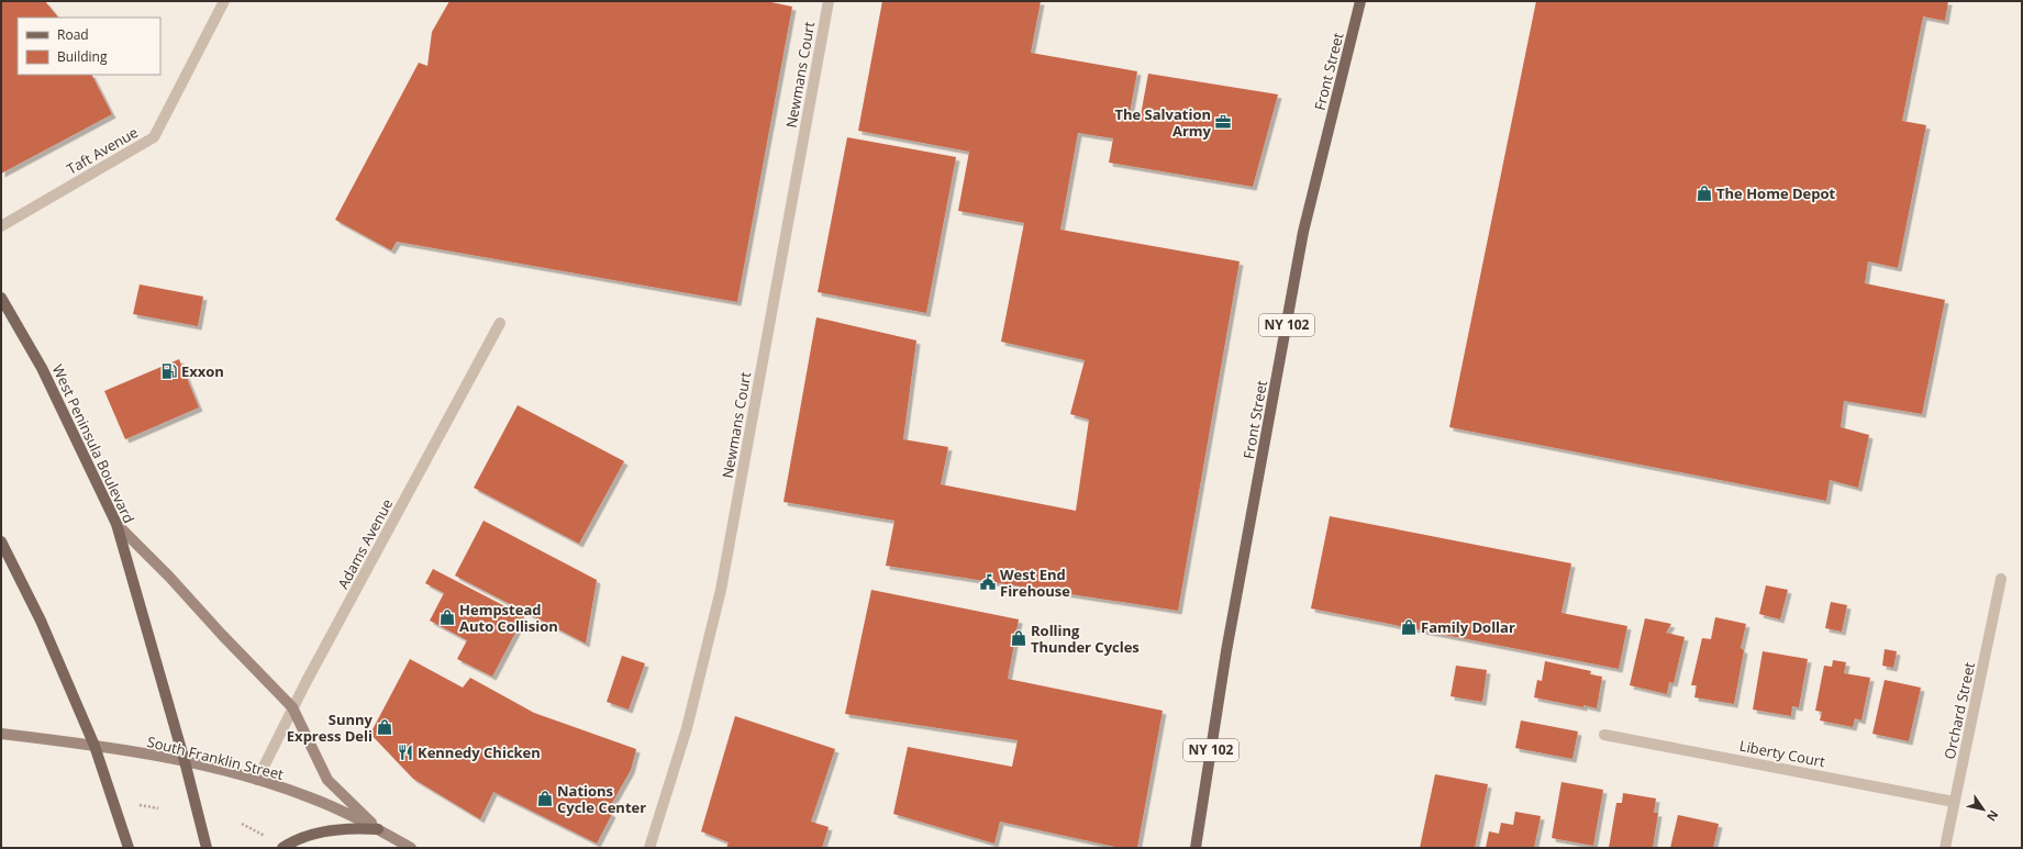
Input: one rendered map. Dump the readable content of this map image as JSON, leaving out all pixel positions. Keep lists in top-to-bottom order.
{
  "streets": {
    "main road": [
      "Front Street",
      "NY 102",
      "West Peninsula Boulevard",
      "South Franklin Street"
    ],
    "street": [
      "Newmans Court",
      "Taft Avenue",
      "Adams Avenue",
      "Orchard Street",
      "Liberty Court"
    ]
  },
  "crossings": [
    ["West Peninsula Boulevard", "South Franklin Street"],
    ["Adams Avenue", "South Franklin Street"],
    ["Orchard Street", "Liberty Court"]
  ],
  "places": {
    "office": ["The Salvation Army"],
    "shop": [
      "The Home Depot",
      "Hempstead Auto Collision",
      "Family Dollar",
      "Rolling Thunder Cycles",
      "Sunny Express Deli",
      "Nations Cycle Center"
    ],
    "fuel station": ["Exxon"],
    "public building": ["West End Firehouse"],
    "restaurant": ["Kennedy Chicken"]
  },
  "legend": ["Road", "Building"],
  "north": "bottom right"
}
